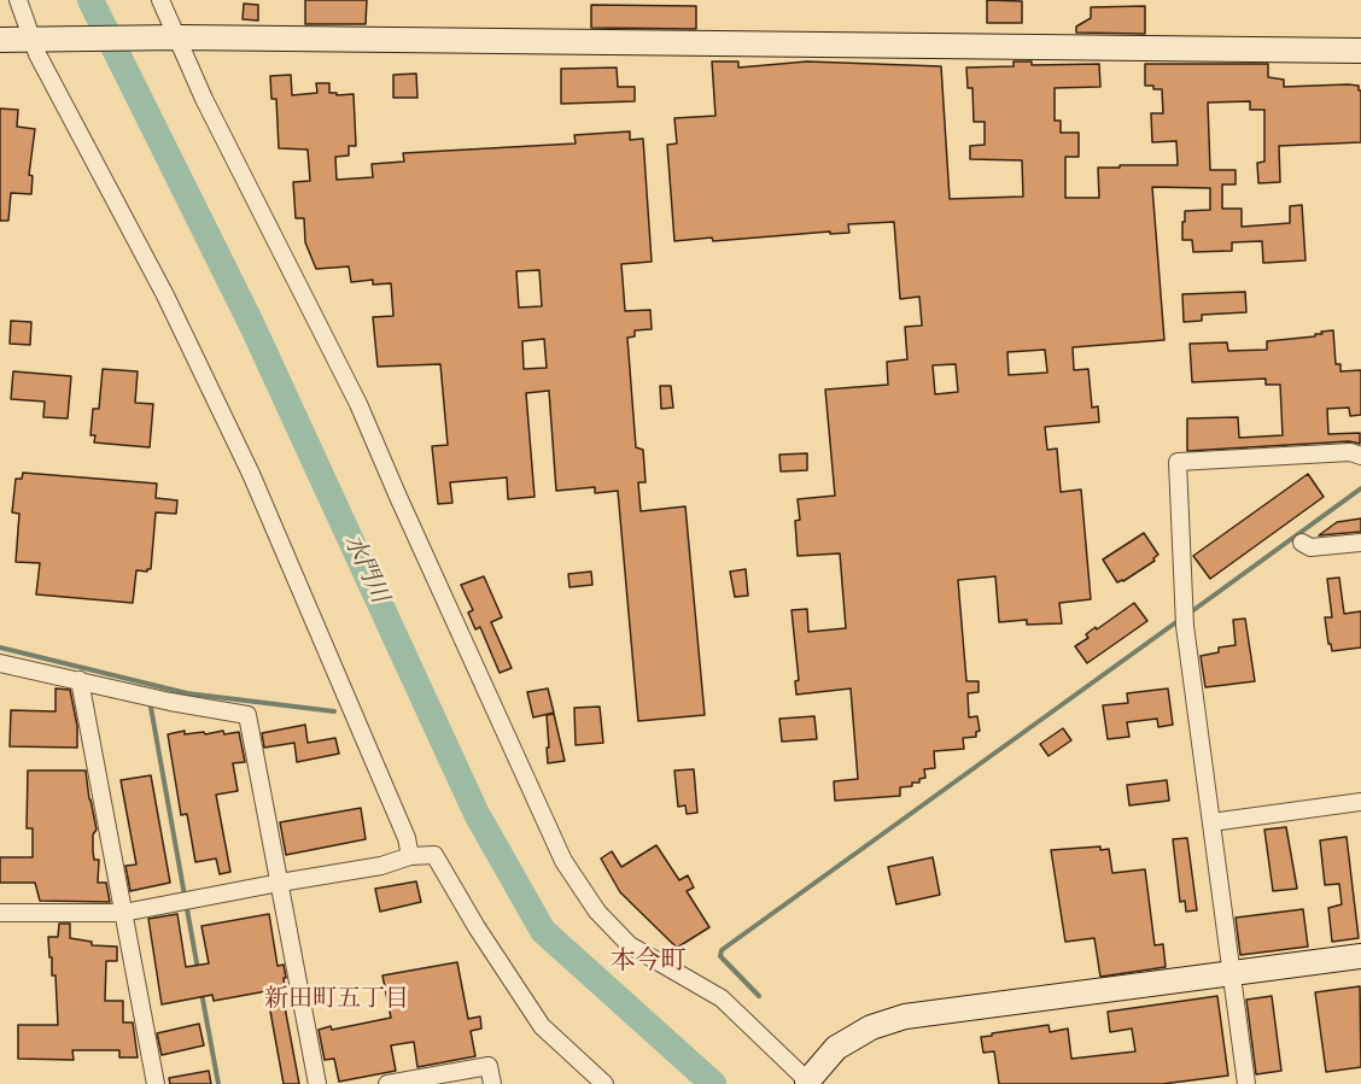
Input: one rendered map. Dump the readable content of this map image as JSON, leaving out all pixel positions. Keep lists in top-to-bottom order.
{
  "districts": ["本今町", "新田町五丁目"],
  "water": ["水門川"]
}
